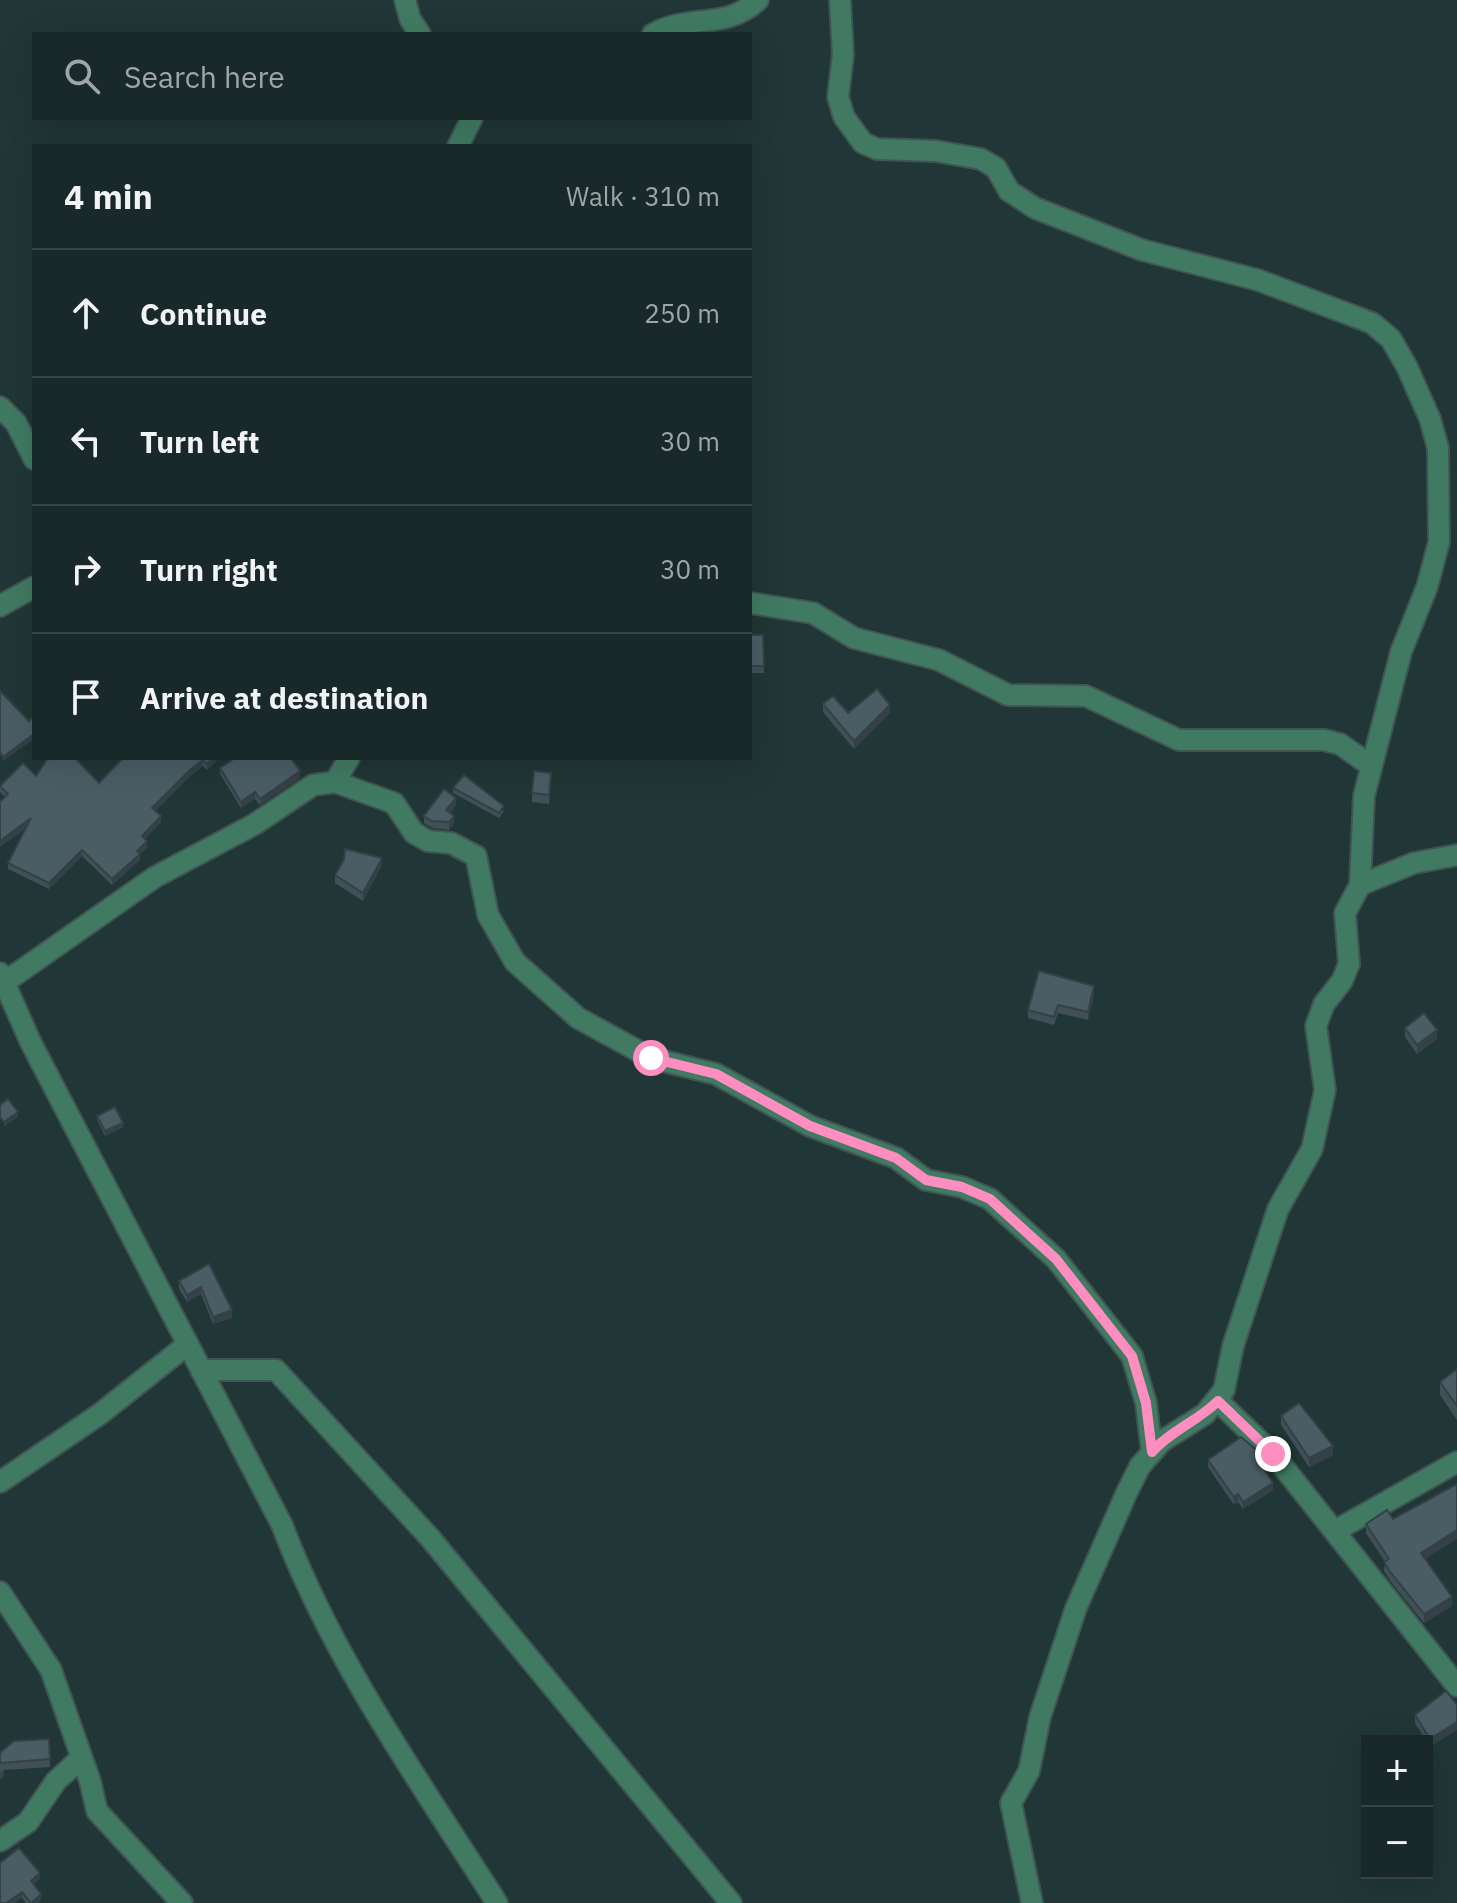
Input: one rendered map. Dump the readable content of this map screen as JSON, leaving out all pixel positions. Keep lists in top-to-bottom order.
{
  "page": {
    "search": "Search here",
    "heading": ["4 min", "Walk · 310 m"],
    "list": [
      ["Continue", "250 m"],
      ["Turn left", "30 m"],
      ["Turn right", "30 m"],
      "Arrive at destination"
    ],
    "map_buttons": ["+", "−"]
  }
}
